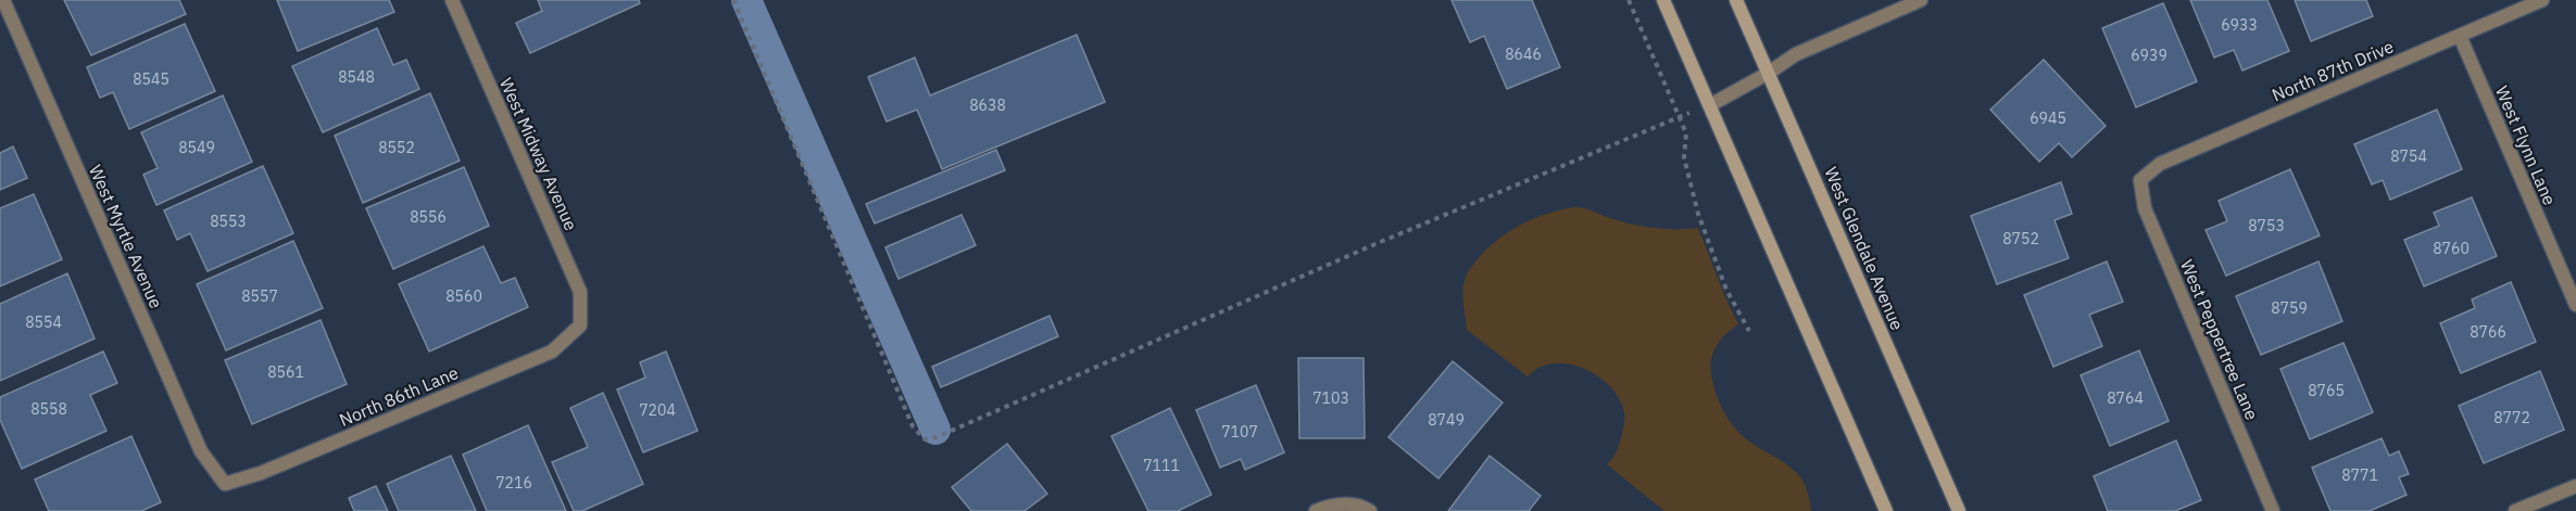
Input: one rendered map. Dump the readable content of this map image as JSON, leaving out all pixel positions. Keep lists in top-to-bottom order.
{
  "streets": {
    "main road": ["West Glendale Avenue"],
    "street": [
      "North 87th Drive",
      "West Flynn Lane",
      "West Midway Avenue",
      "West Myrtle Avenue",
      "West Peppertree Lane",
      "North 86th Lane"
    ]
  },
  "crossings": [
    ["North 87th Drive", "West Flynn Lane"],
    ["North 87th Drive", "West Peppertree Lane"],
    ["West Midway Avenue", "North 86th Lane"],
    ["West Myrtle Avenue", "North 86th Lane"]
  ],
  "house_numbers": [
    "6933",
    "8646",
    "6939",
    "8548",
    "8545",
    "8638",
    "6945",
    "8549",
    "8552",
    "8754",
    "8556",
    "8553",
    "8753",
    "8752",
    "8760",
    "8557",
    "8560",
    "8759",
    "8554",
    "8766",
    "8561",
    "8765",
    "7103",
    "8764",
    "8558",
    "7204",
    "8772",
    "8749",
    "7107",
    "7111",
    "8771",
    "7216"
  ]
}
